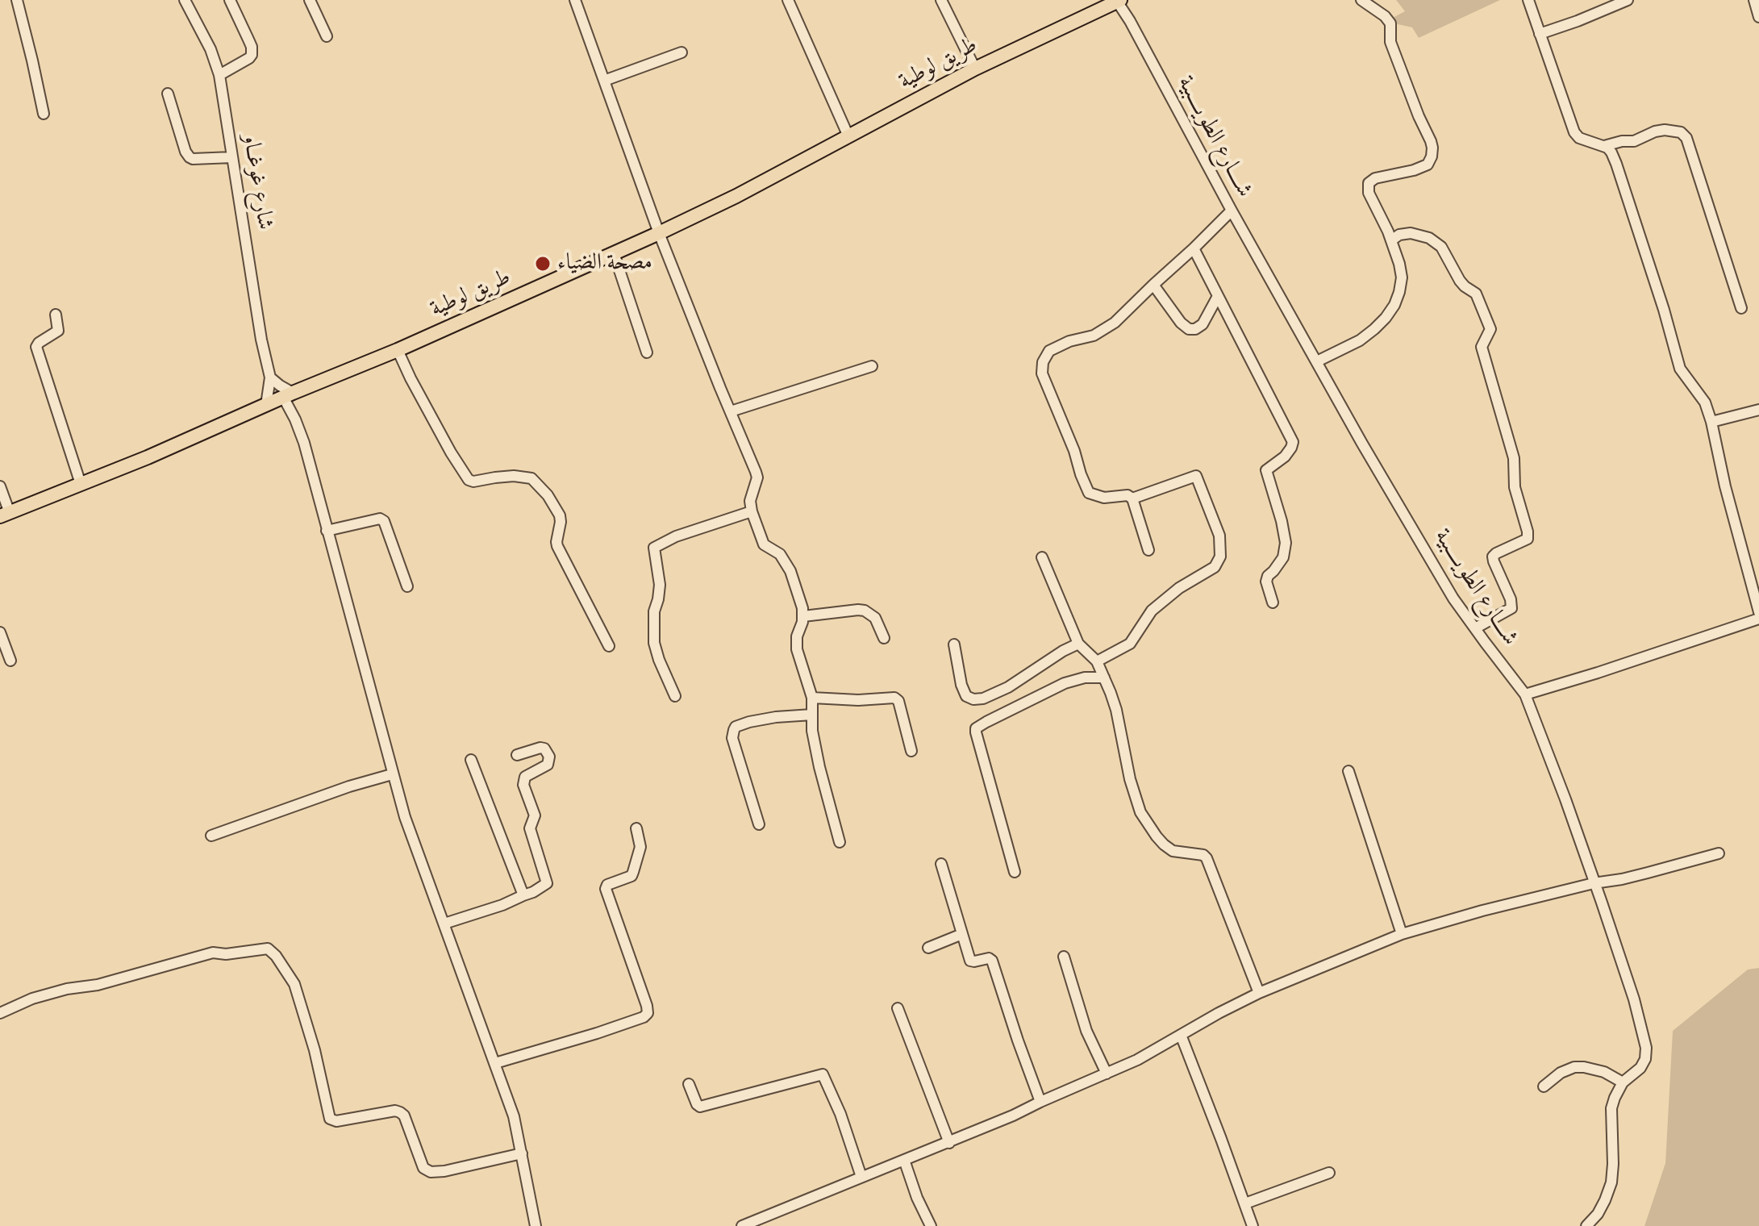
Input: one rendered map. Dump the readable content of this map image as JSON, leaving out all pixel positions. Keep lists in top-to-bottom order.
{
  "streets": {
    "main road": ["طريق لوطية"],
    "street": ["شــــارع الطويــــبية", "شارع غوغــاو"]
  },
  "crossings": [
    ["طريق لوطية", "شــــارع الطويــــبية"]
  ],
  "places": ["مصحة الضياء"]
}
